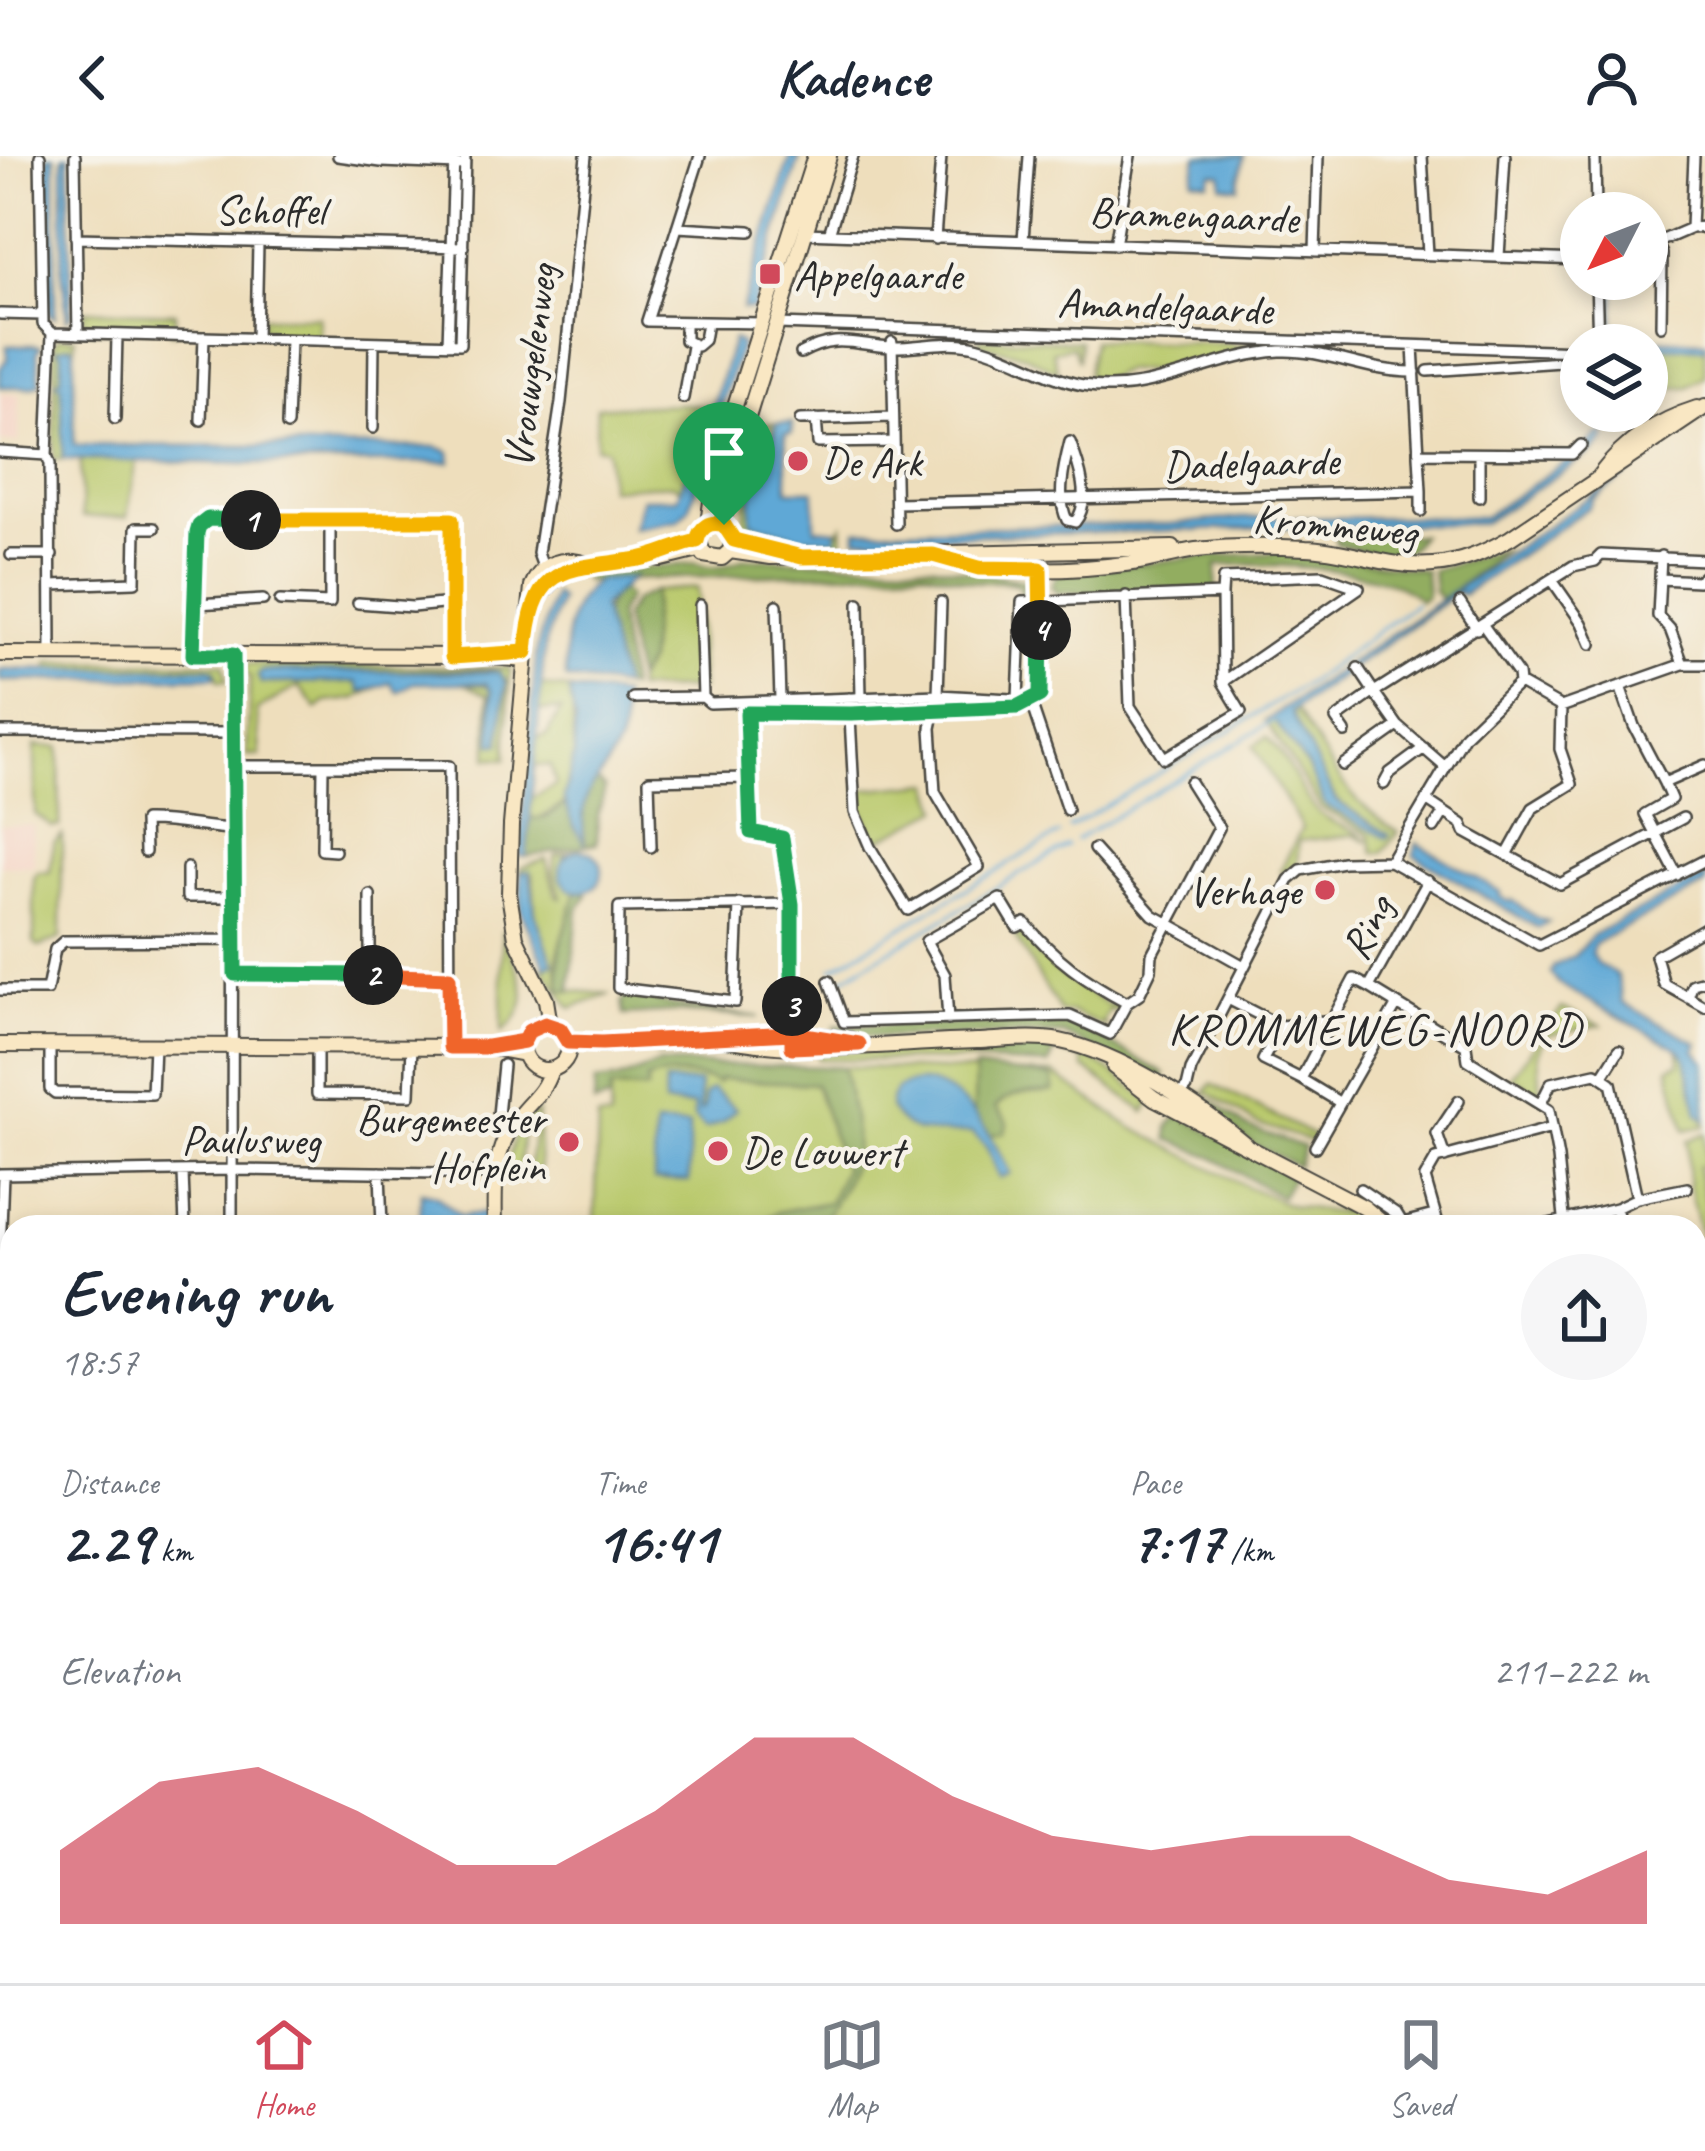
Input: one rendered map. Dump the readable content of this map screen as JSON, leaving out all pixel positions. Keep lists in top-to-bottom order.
{
  "streets": {
    "main road": ["Krommeweg"],
    "street": [
      "Schoffel",
      "Bramengaarde",
      "Amandelgaarde",
      "Vrouwgelenweg",
      "Dadelgaarde",
      "Ring",
      "Paulusweg"
    ]
  },
  "crossings": [
    ["Vrouwgelenweg", "Krommeweg"]
  ],
  "districts": ["KROMMEWEG-NOORD"],
  "places": {
    "transit": ["Appelgaarde"],
    "other": [
      "De Ark",
      "Verhage",
      "Burgemeester Hofplein",
      "De Louwert"
    ]
  },
  "north": "bottom left",
  "page": {
    "header": "Kadence",
    "pins": [
      "1",
      "4",
      "2",
      "3"
    ],
    "heading": ["Evening run", "18:57"],
    "stats": [
      ["Distance", "2.29 km"],
      ["Time", "16:41"],
      ["Pace", "7:17 /km"]
    ],
    "chart": ["Elevation", "211–222 m"],
    "tabs": ["Home", "Map", "Saved"]
  }
}
